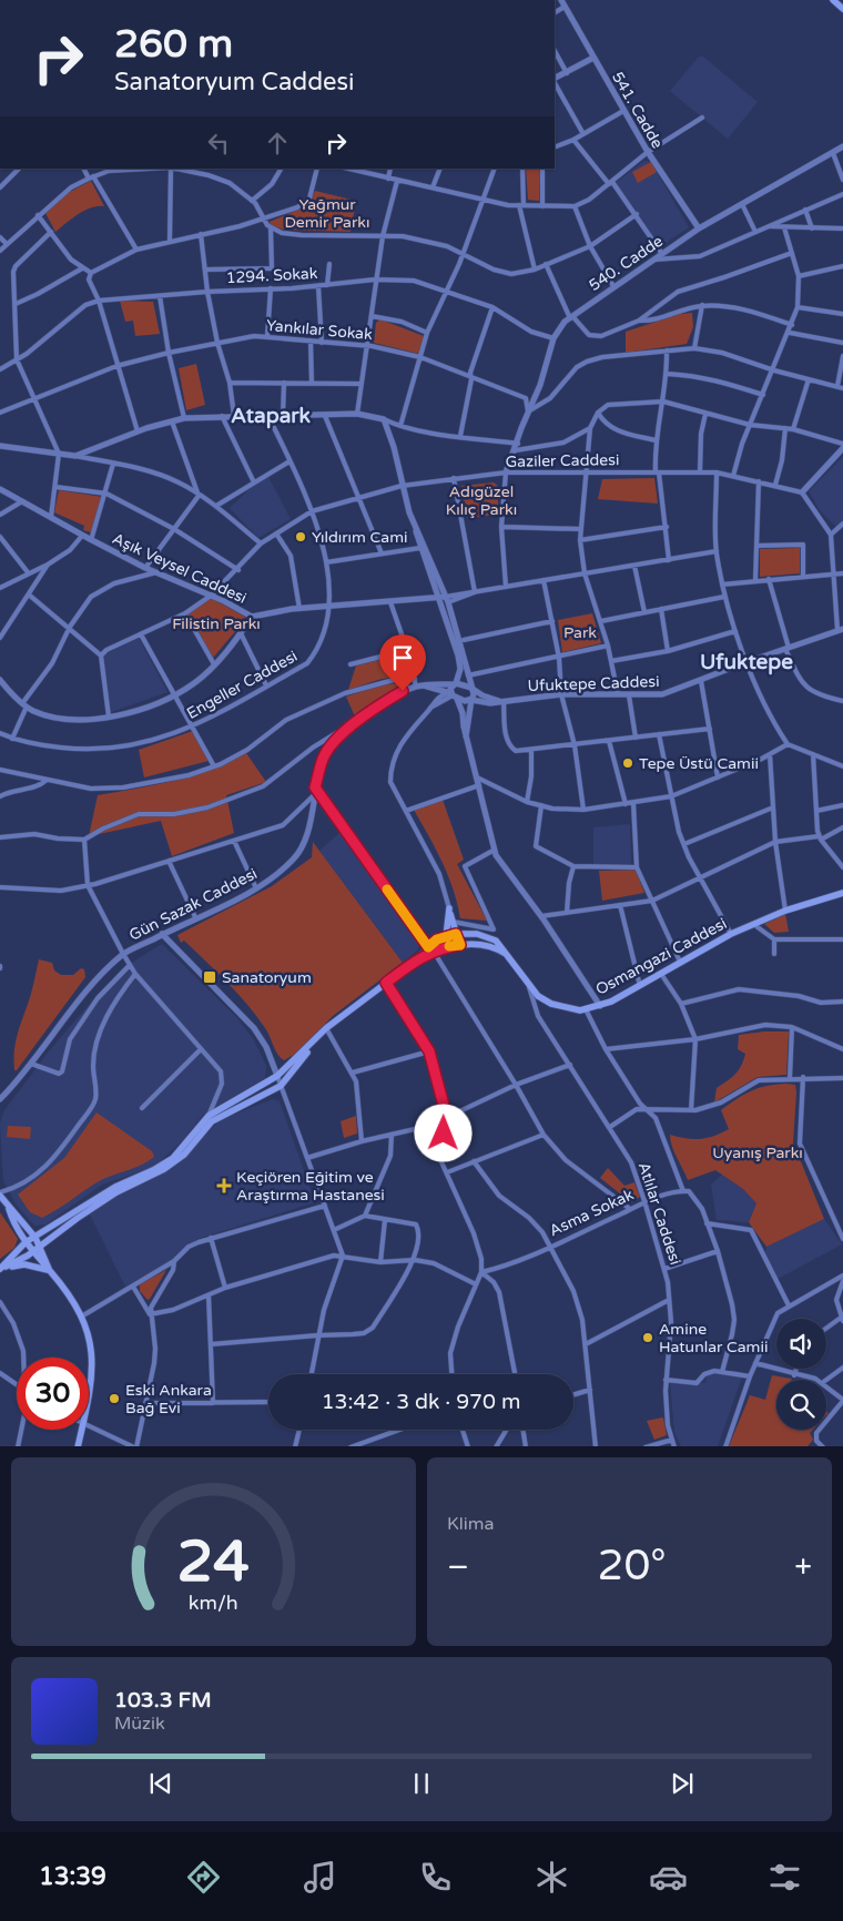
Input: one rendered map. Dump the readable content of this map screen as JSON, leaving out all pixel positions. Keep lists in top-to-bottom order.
{
  "streets": {
    "main road": ["Osmangazi Caddesi"],
    "street": [
      "541. Cadde",
      "540. Cadde",
      "1294. Sokak",
      "Yankılar Sokak",
      "Gaziler Caddesi",
      "Aşık Veysel Caddesi",
      "Ufuktepe Caddesi",
      "Engeller Caddesi",
      "Gün Sazak Caddesi",
      "Asma Sokak",
      "Atlılar Caddesi"
    ]
  },
  "crossings": [
    ["541. Cadde", "540. Cadde"],
    ["540. Cadde", "1294. Sokak"],
    ["540. Cadde", "Yankılar Sokak"],
    ["540. Cadde", "Gaziler Caddesi"],
    ["Gaziler Caddesi", "Aşık Veysel Caddesi"],
    ["Gaziler Caddesi", "Engeller Caddesi"],
    ["Aşık Veysel Caddesi", "Engeller Caddesi"],
    ["Osmangazi Caddesi", "Atlılar Caddesi"],
    ["Asma Sokak", "Atlılar Caddesi"]
  ],
  "districts": ["Atapark", "Ufuktepe"],
  "parks": [
    "Yağmur Demir Parkı",
    "Adıgüzel Kılıç Parkı",
    "Filistin Parkı",
    "Park",
    "Uyanış Parkı"
  ],
  "places": {
    "other": [
      "Yıldırım Cami",
      "Tepe Üstü Camii",
      "Amine Hatunlar Camii",
      "Eski Ankara Bağ Evi"
    ],
    "transit": ["Sanatoryum"],
    "health": ["Keçiören Eğitim ve Araştırma Hastanesi"]
  },
  "page": {
    "turn": ["260 m", "Sanatoryum Caddesi"],
    "limit": "30",
    "trip": "13:42 · 3 dk · 970 m",
    "tile": "Klima",
    "heat": ["−", "20°", "+"],
    "song": ["103.3 FM", "Müzik"],
    "tabs": "13:39",
    "gauge": ["24", "km/h"]
  }
}
